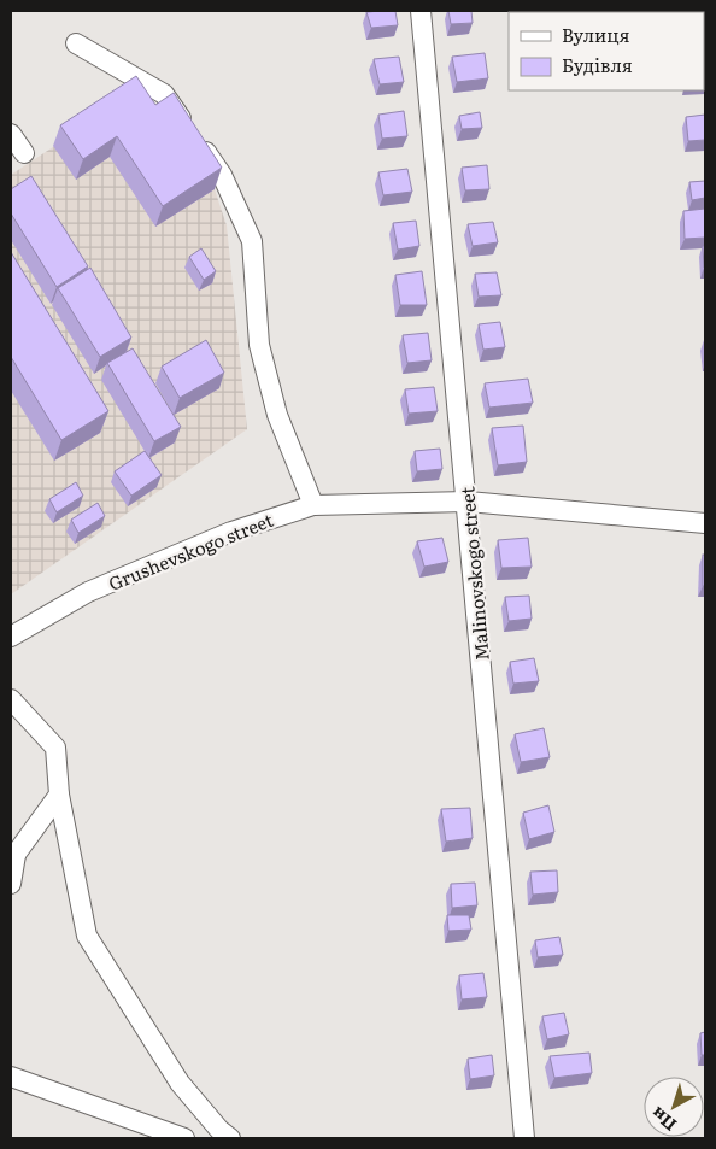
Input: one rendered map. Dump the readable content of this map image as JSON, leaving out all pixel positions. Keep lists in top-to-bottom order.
{
  "streets": {
    "street": ["Grushevskogo street", "Malinovskogo street"]
  },
  "crossings": [
    ["Grushevskogo street", "Malinovskogo street"]
  ],
  "legend": ["Вулиця", "Будівля"],
  "north": "bottom left"
}
